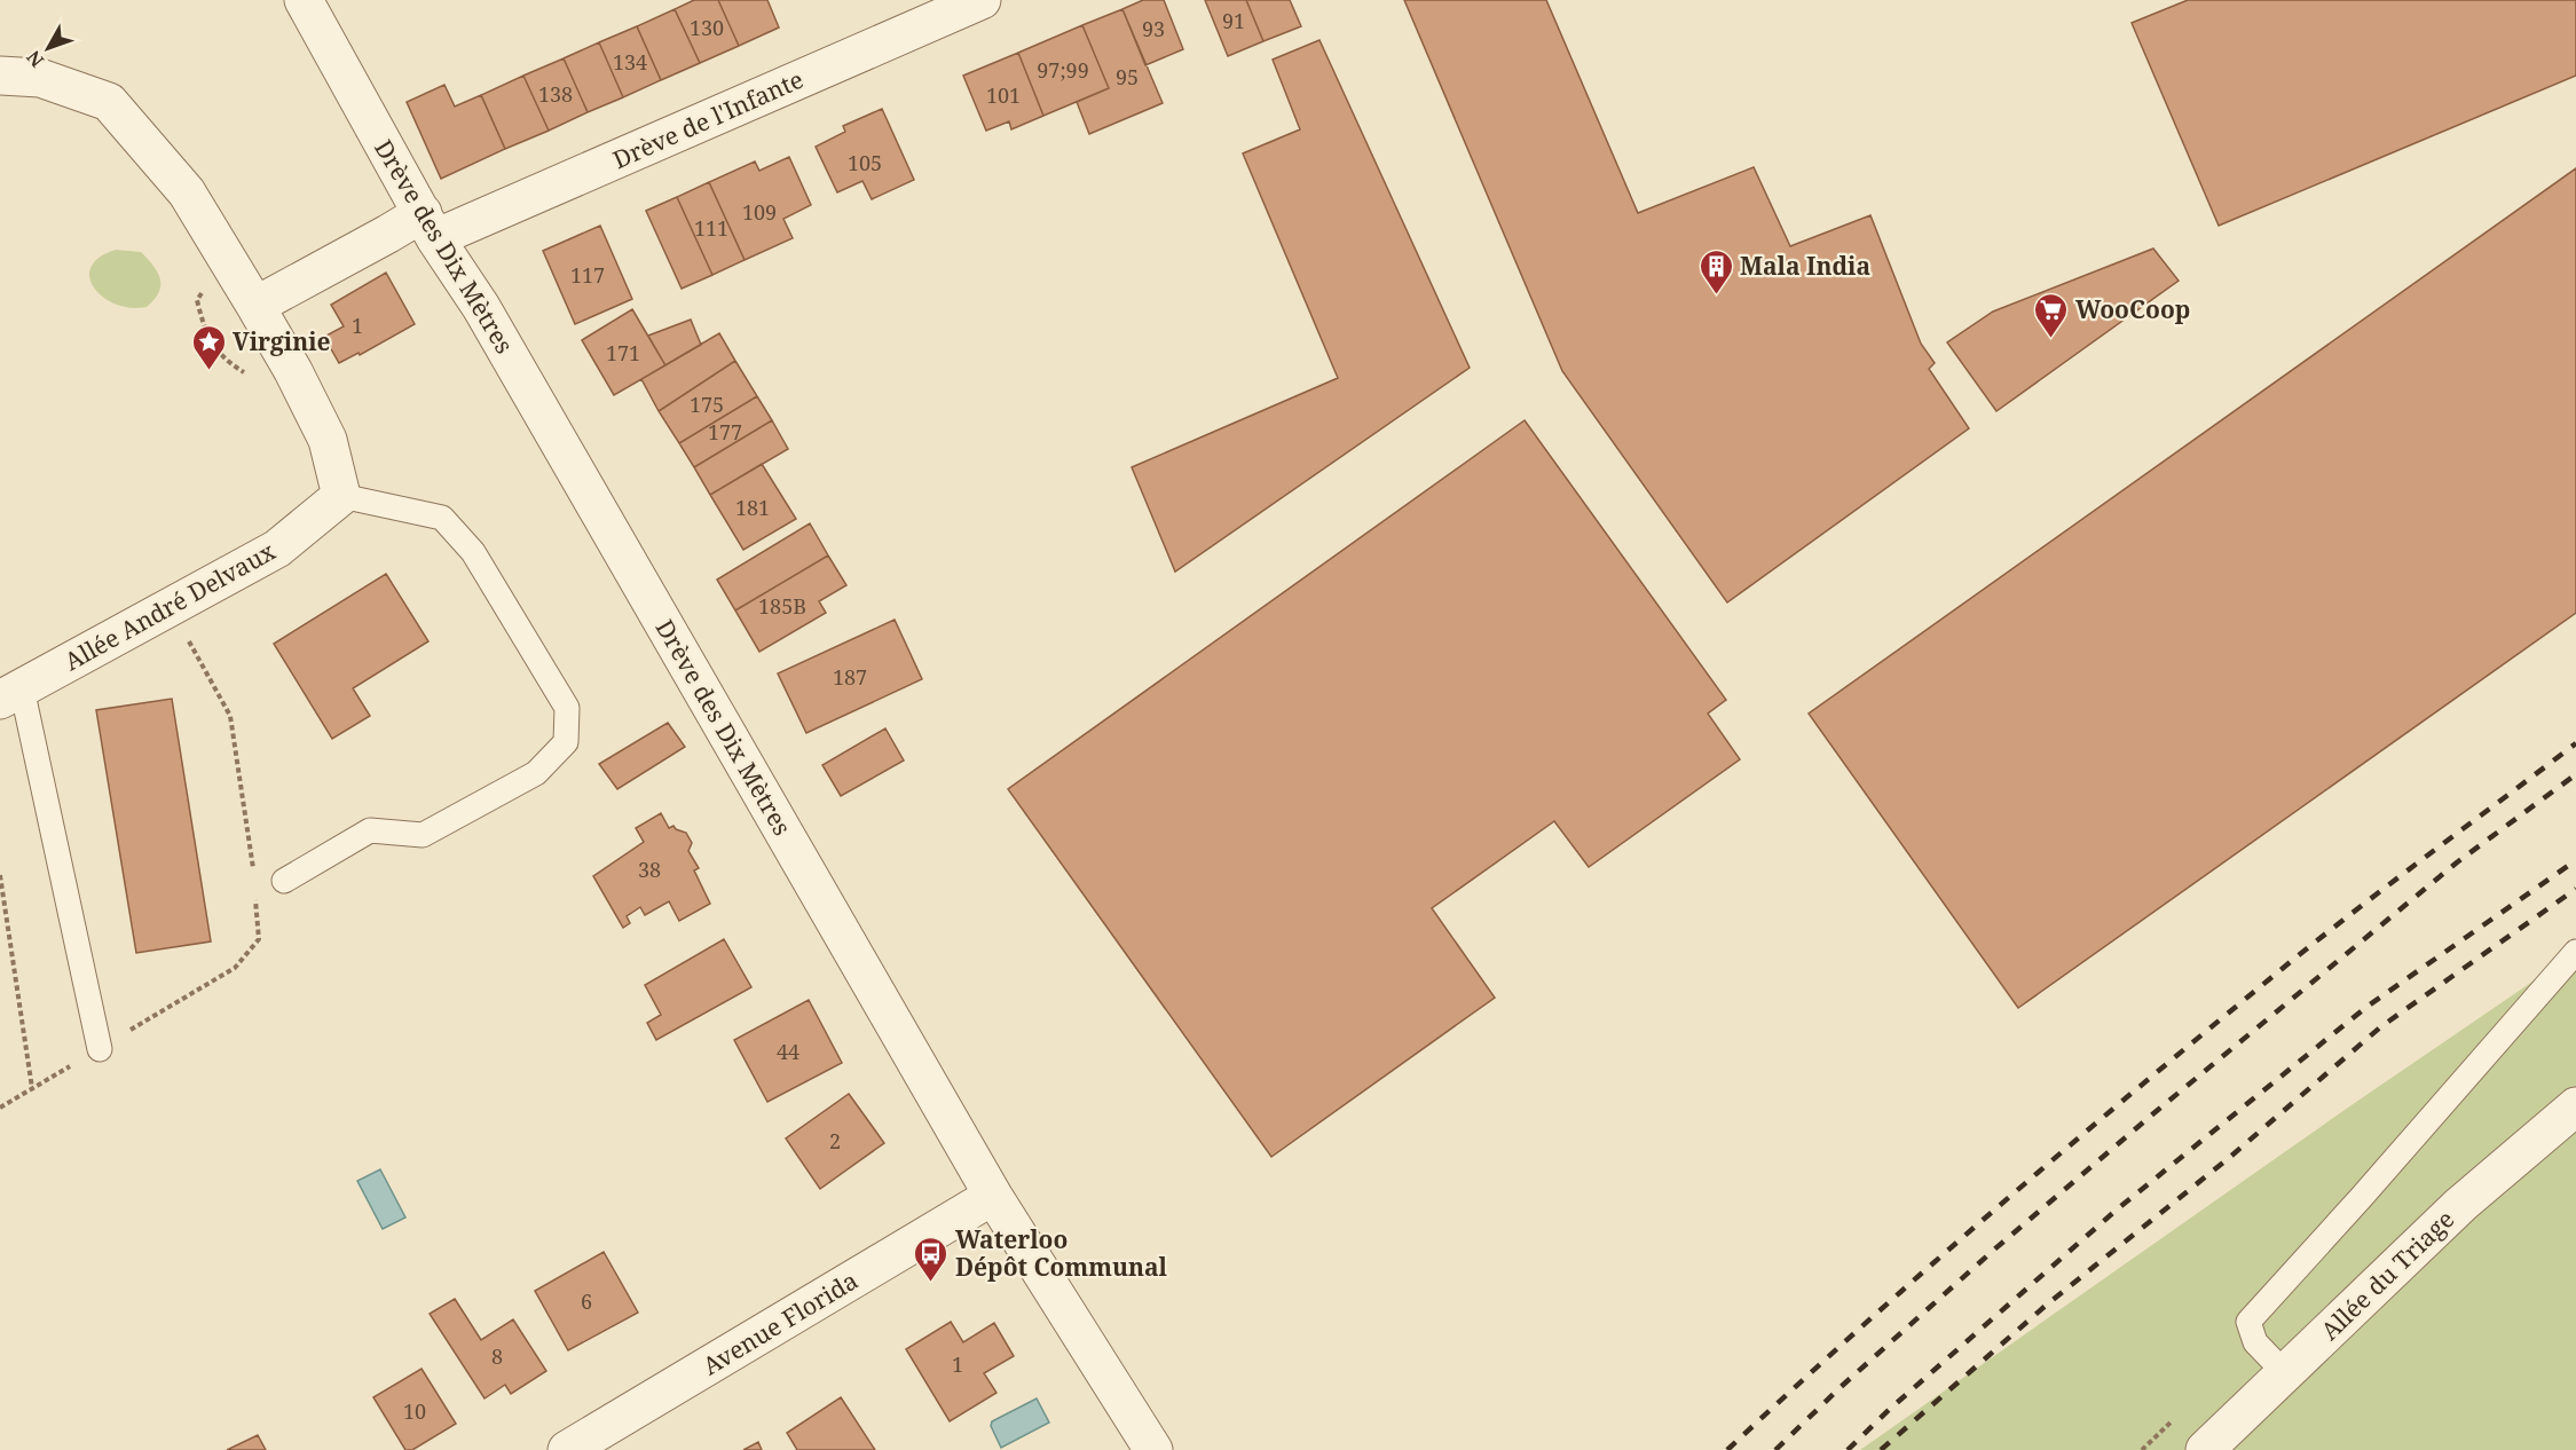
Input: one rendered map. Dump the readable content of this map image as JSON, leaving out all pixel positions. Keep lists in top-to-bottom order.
{
  "streets": {
    "street": [
      "Drève de l'Infante",
      "Drève des Dix Mètres",
      "Allée André Delvaux",
      "Allée du Triage",
      "Avenue Florida"
    ]
  },
  "crossings": [
    ["Drève de l'Infante", "Drève des Dix Mètres"],
    ["Drève des Dix Mètres", "Avenue Florida"]
  ],
  "places": {
    "building": ["Mala India"],
    "supermarket": ["WooCoop"],
    "place": ["Virginie"],
    "bus stop": ["Waterloo Dépôt Communal"]
  },
  "house_numbers": [
    "91",
    "130",
    "93",
    "134",
    "97;99",
    "95",
    "138",
    "101",
    "105",
    "109",
    "111",
    "117",
    "1",
    "171",
    "175",
    "177",
    "181",
    "185B",
    "187",
    "38",
    "44",
    "2",
    "6",
    "8",
    "1",
    "10"
  ],
  "north": "bottom left"
}
